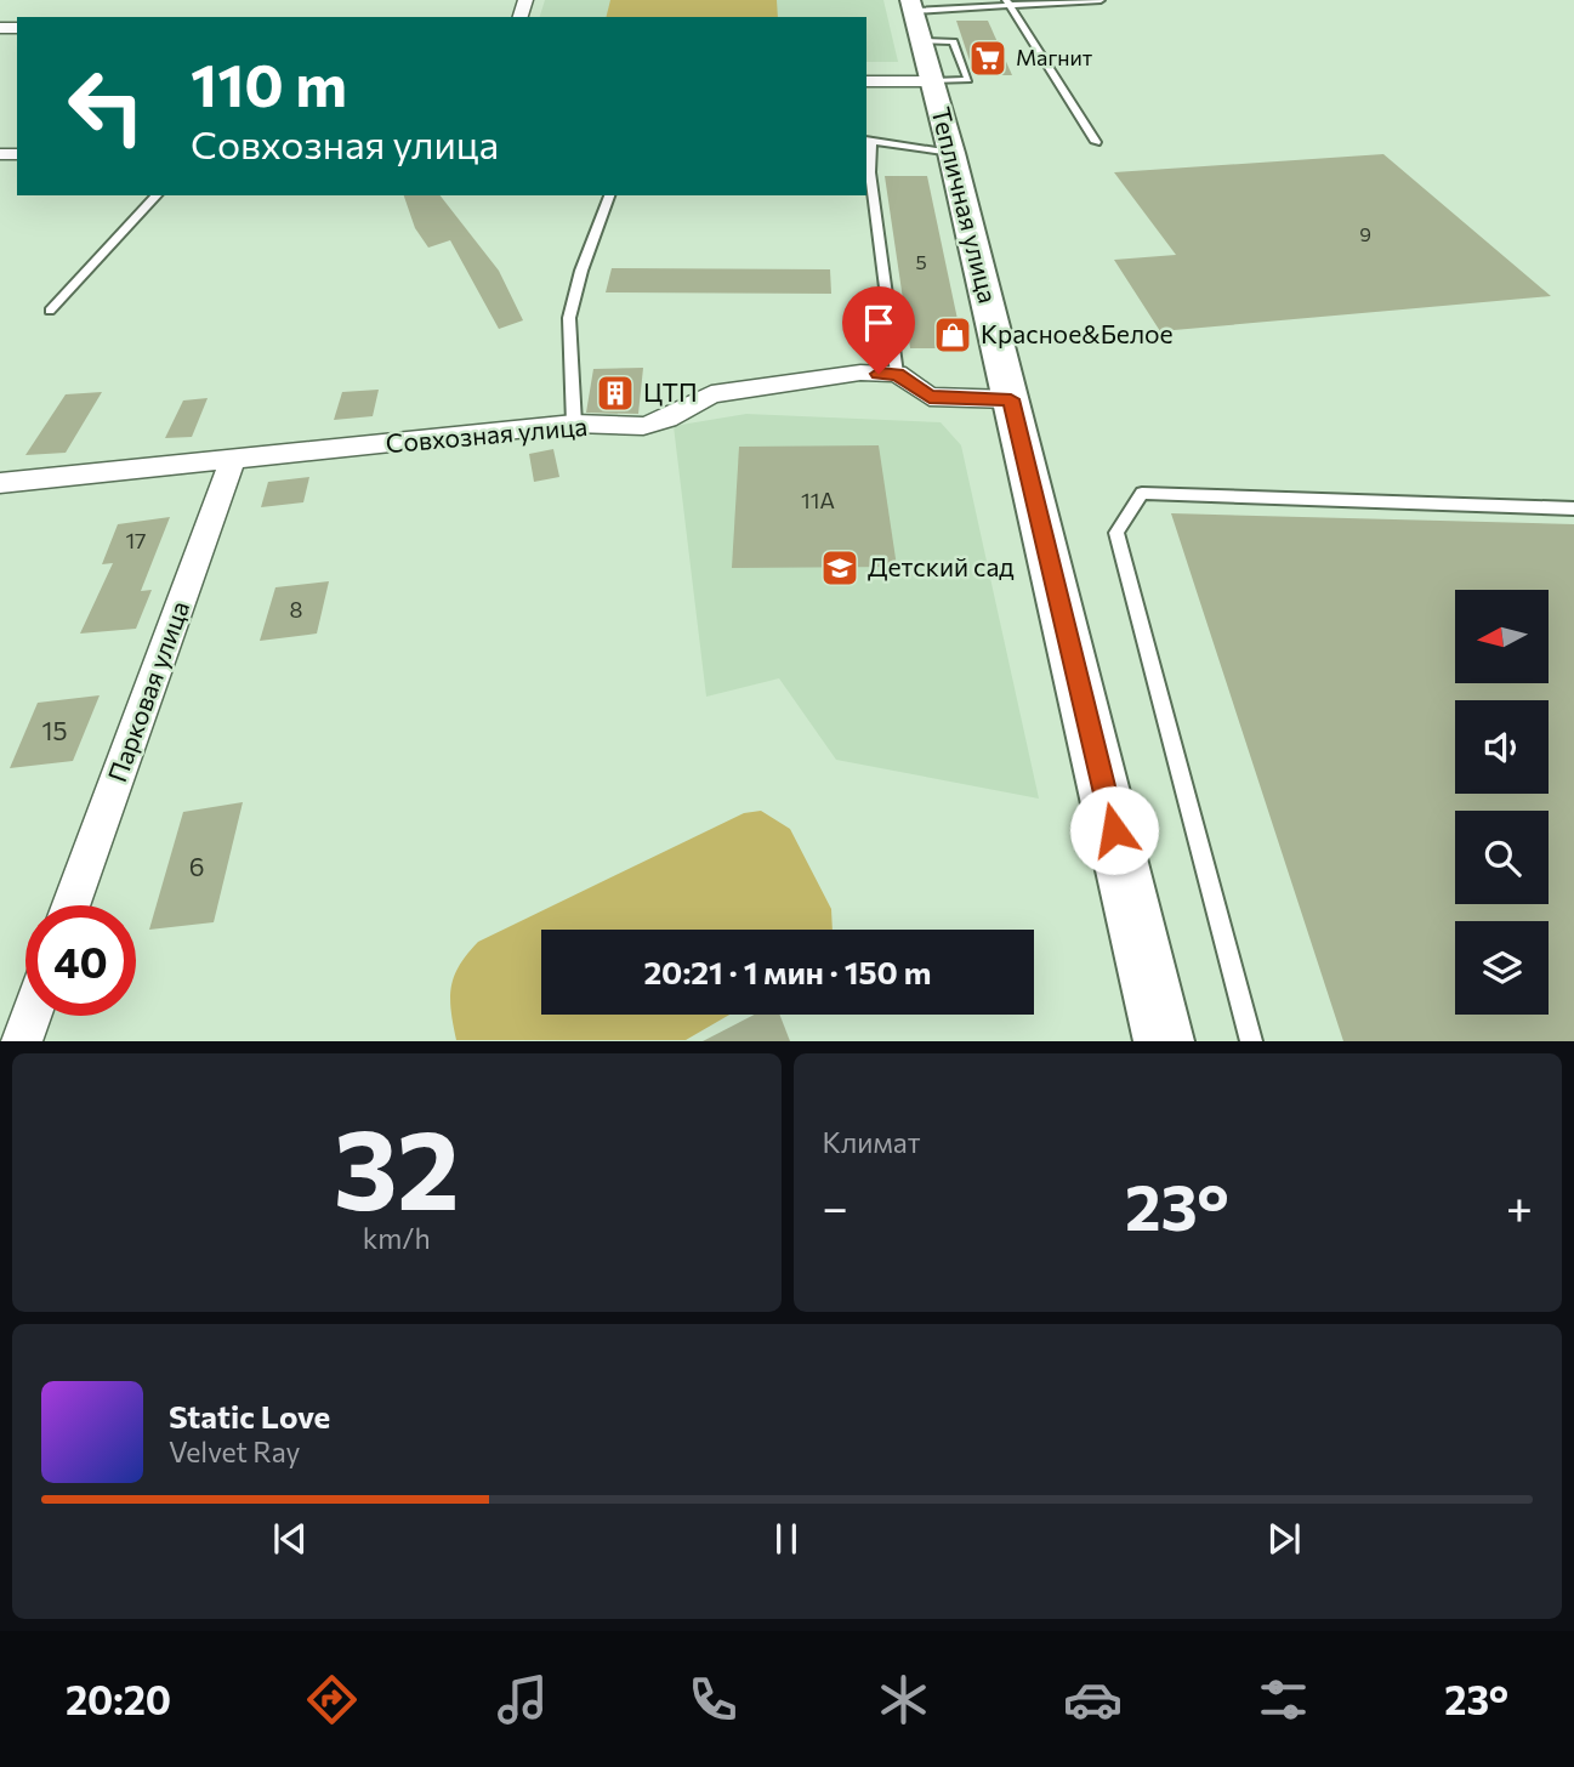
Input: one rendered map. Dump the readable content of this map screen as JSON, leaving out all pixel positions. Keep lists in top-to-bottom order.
{
  "streets": {
    "street": ["Тепличная улица", "Совхозная улица", "Парковая улица"]
  },
  "crossings": [
    ["Совхозная улица", "Парковая улица"]
  ],
  "places": {
    "supermarket": ["Магнит"],
    "shop": ["Красное&Белое"],
    "building": ["ЦТП"],
    "school or university": ["Детский сад"]
  },
  "house_numbers": [
    "9",
    "5",
    "11А",
    "17",
    "8",
    "15",
    "6"
  ],
  "north": "left",
  "page": {
    "turn": ["110 m", "Совхозная улица"],
    "limit": "40",
    "trip": "20:21 · 1 мин · 150 m",
    "tile": [
      ["32", "km/h"],
      "Климат"
    ],
    "heat": ["−", "23°", "+"],
    "song": ["Static Love", "Velvet Ray"],
    "tabs": ["20:20", "23°"]
  }
}
